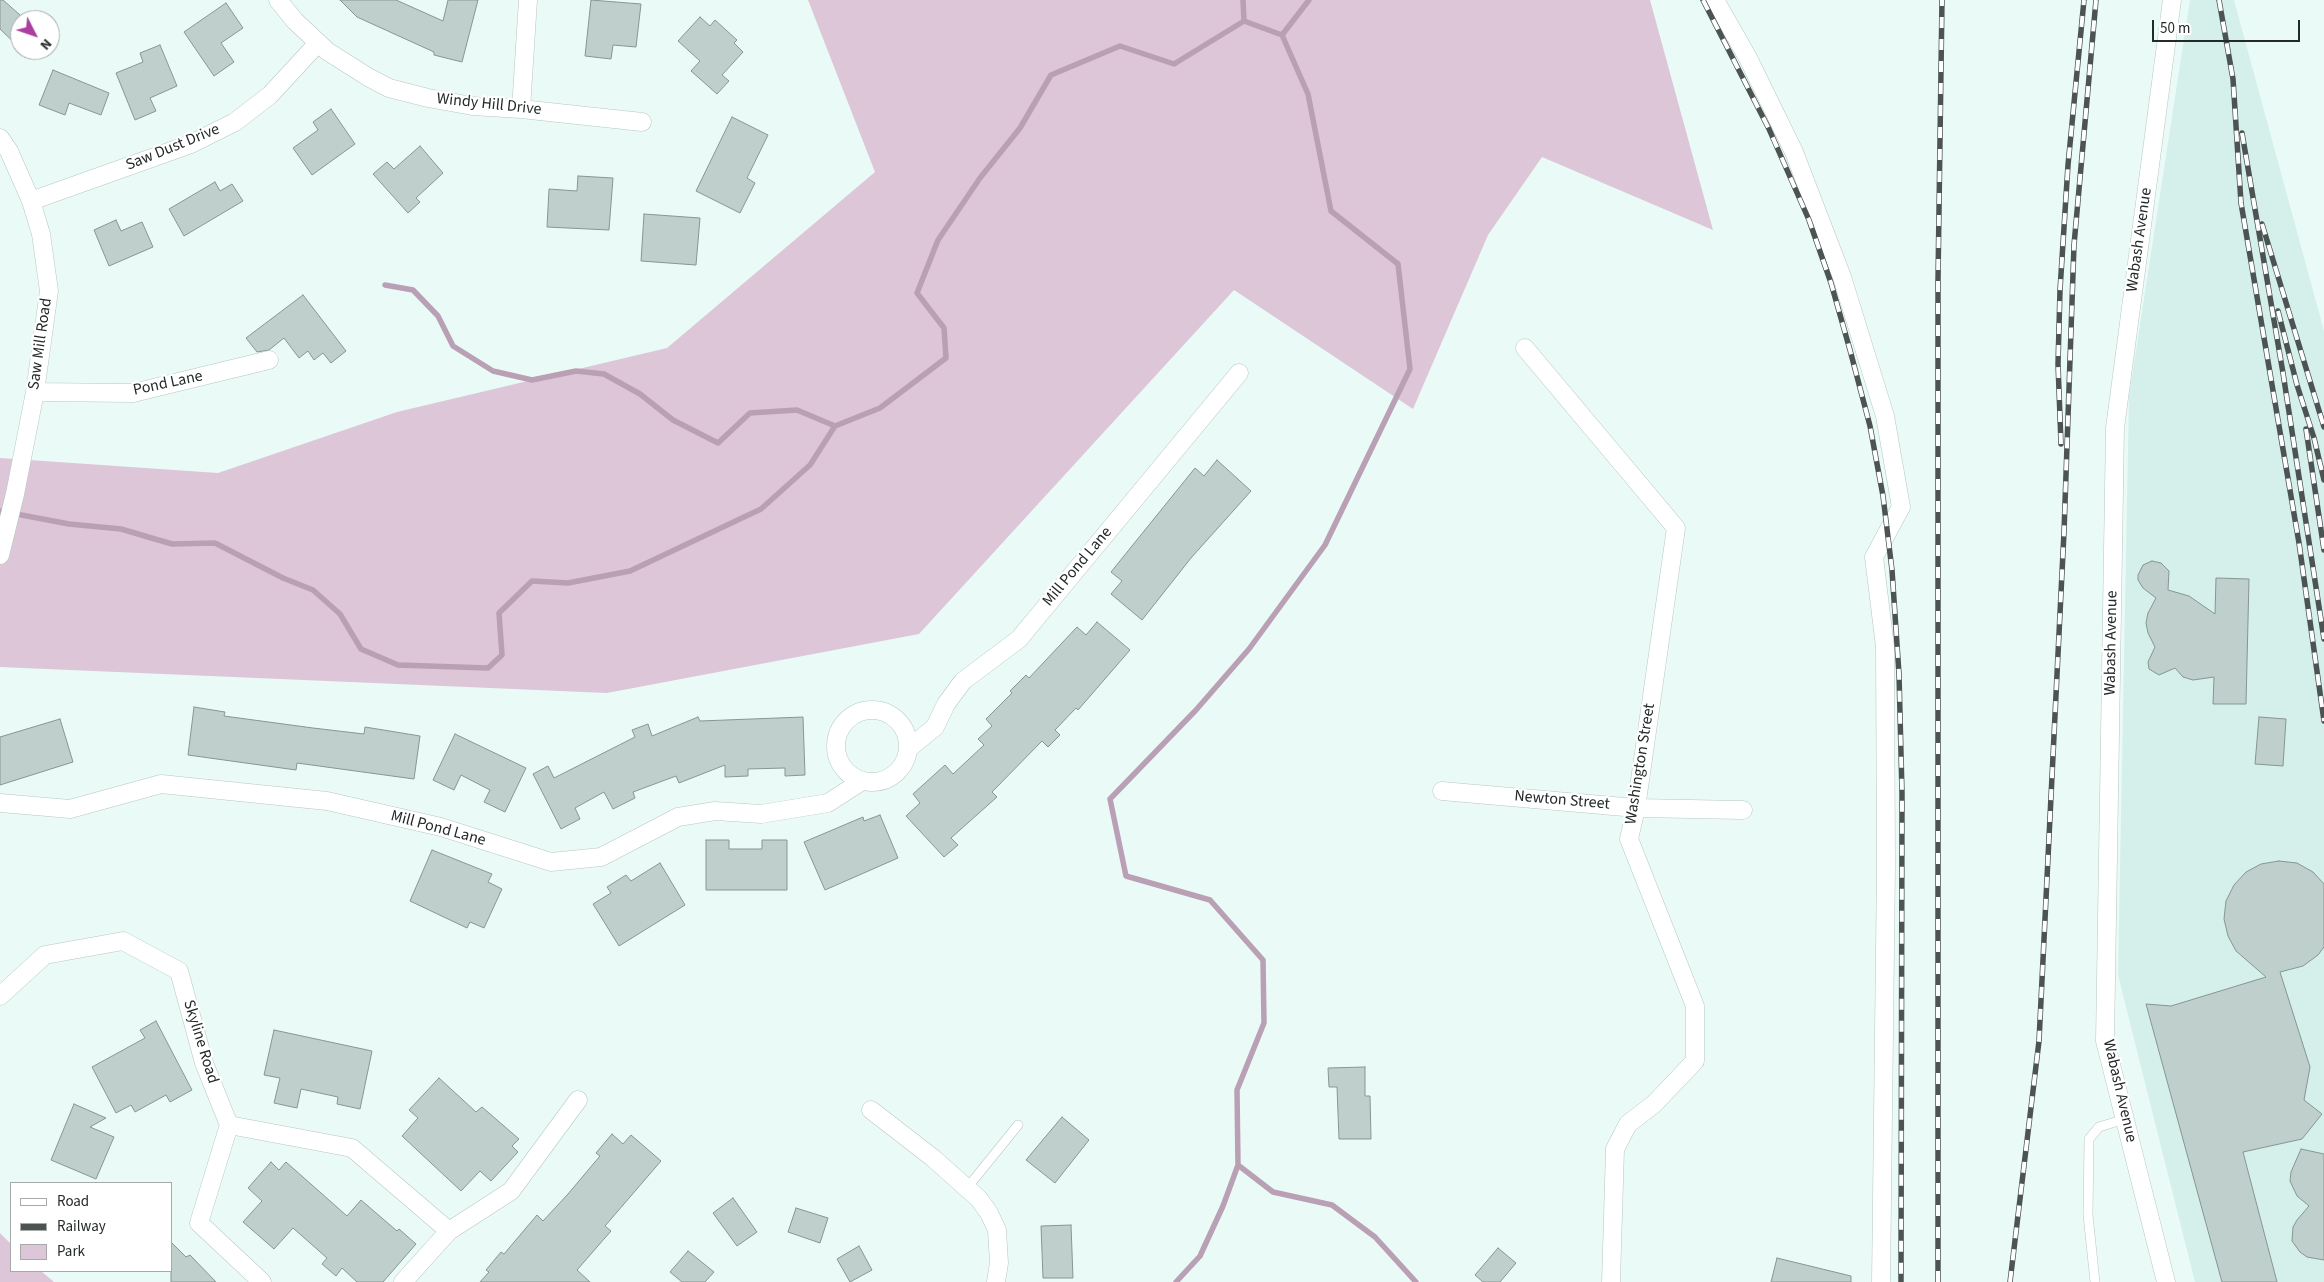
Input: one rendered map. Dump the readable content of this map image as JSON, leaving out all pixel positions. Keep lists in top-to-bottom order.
{
  "streets": {
    "street": [
      "Windy Hill Drive",
      "Saw Dust Drive",
      "Wabash Avenue",
      "Saw Mill Road",
      "Pond Lane",
      "Mill Pond Lane",
      "Washington Street",
      "Newton Street",
      "Skyline Road"
    ]
  },
  "crossings": [
    ["Windy Hill Drive", "Saw Dust Drive"],
    ["Saw Dust Drive", "Saw Mill Road"],
    ["Saw Mill Road", "Pond Lane"],
    ["Washington Street", "Newton Street"]
  ],
  "legend": ["Road", "Railway", "Park"],
  "scale_bar": "50 m",
  "north": "bottom right"
}
